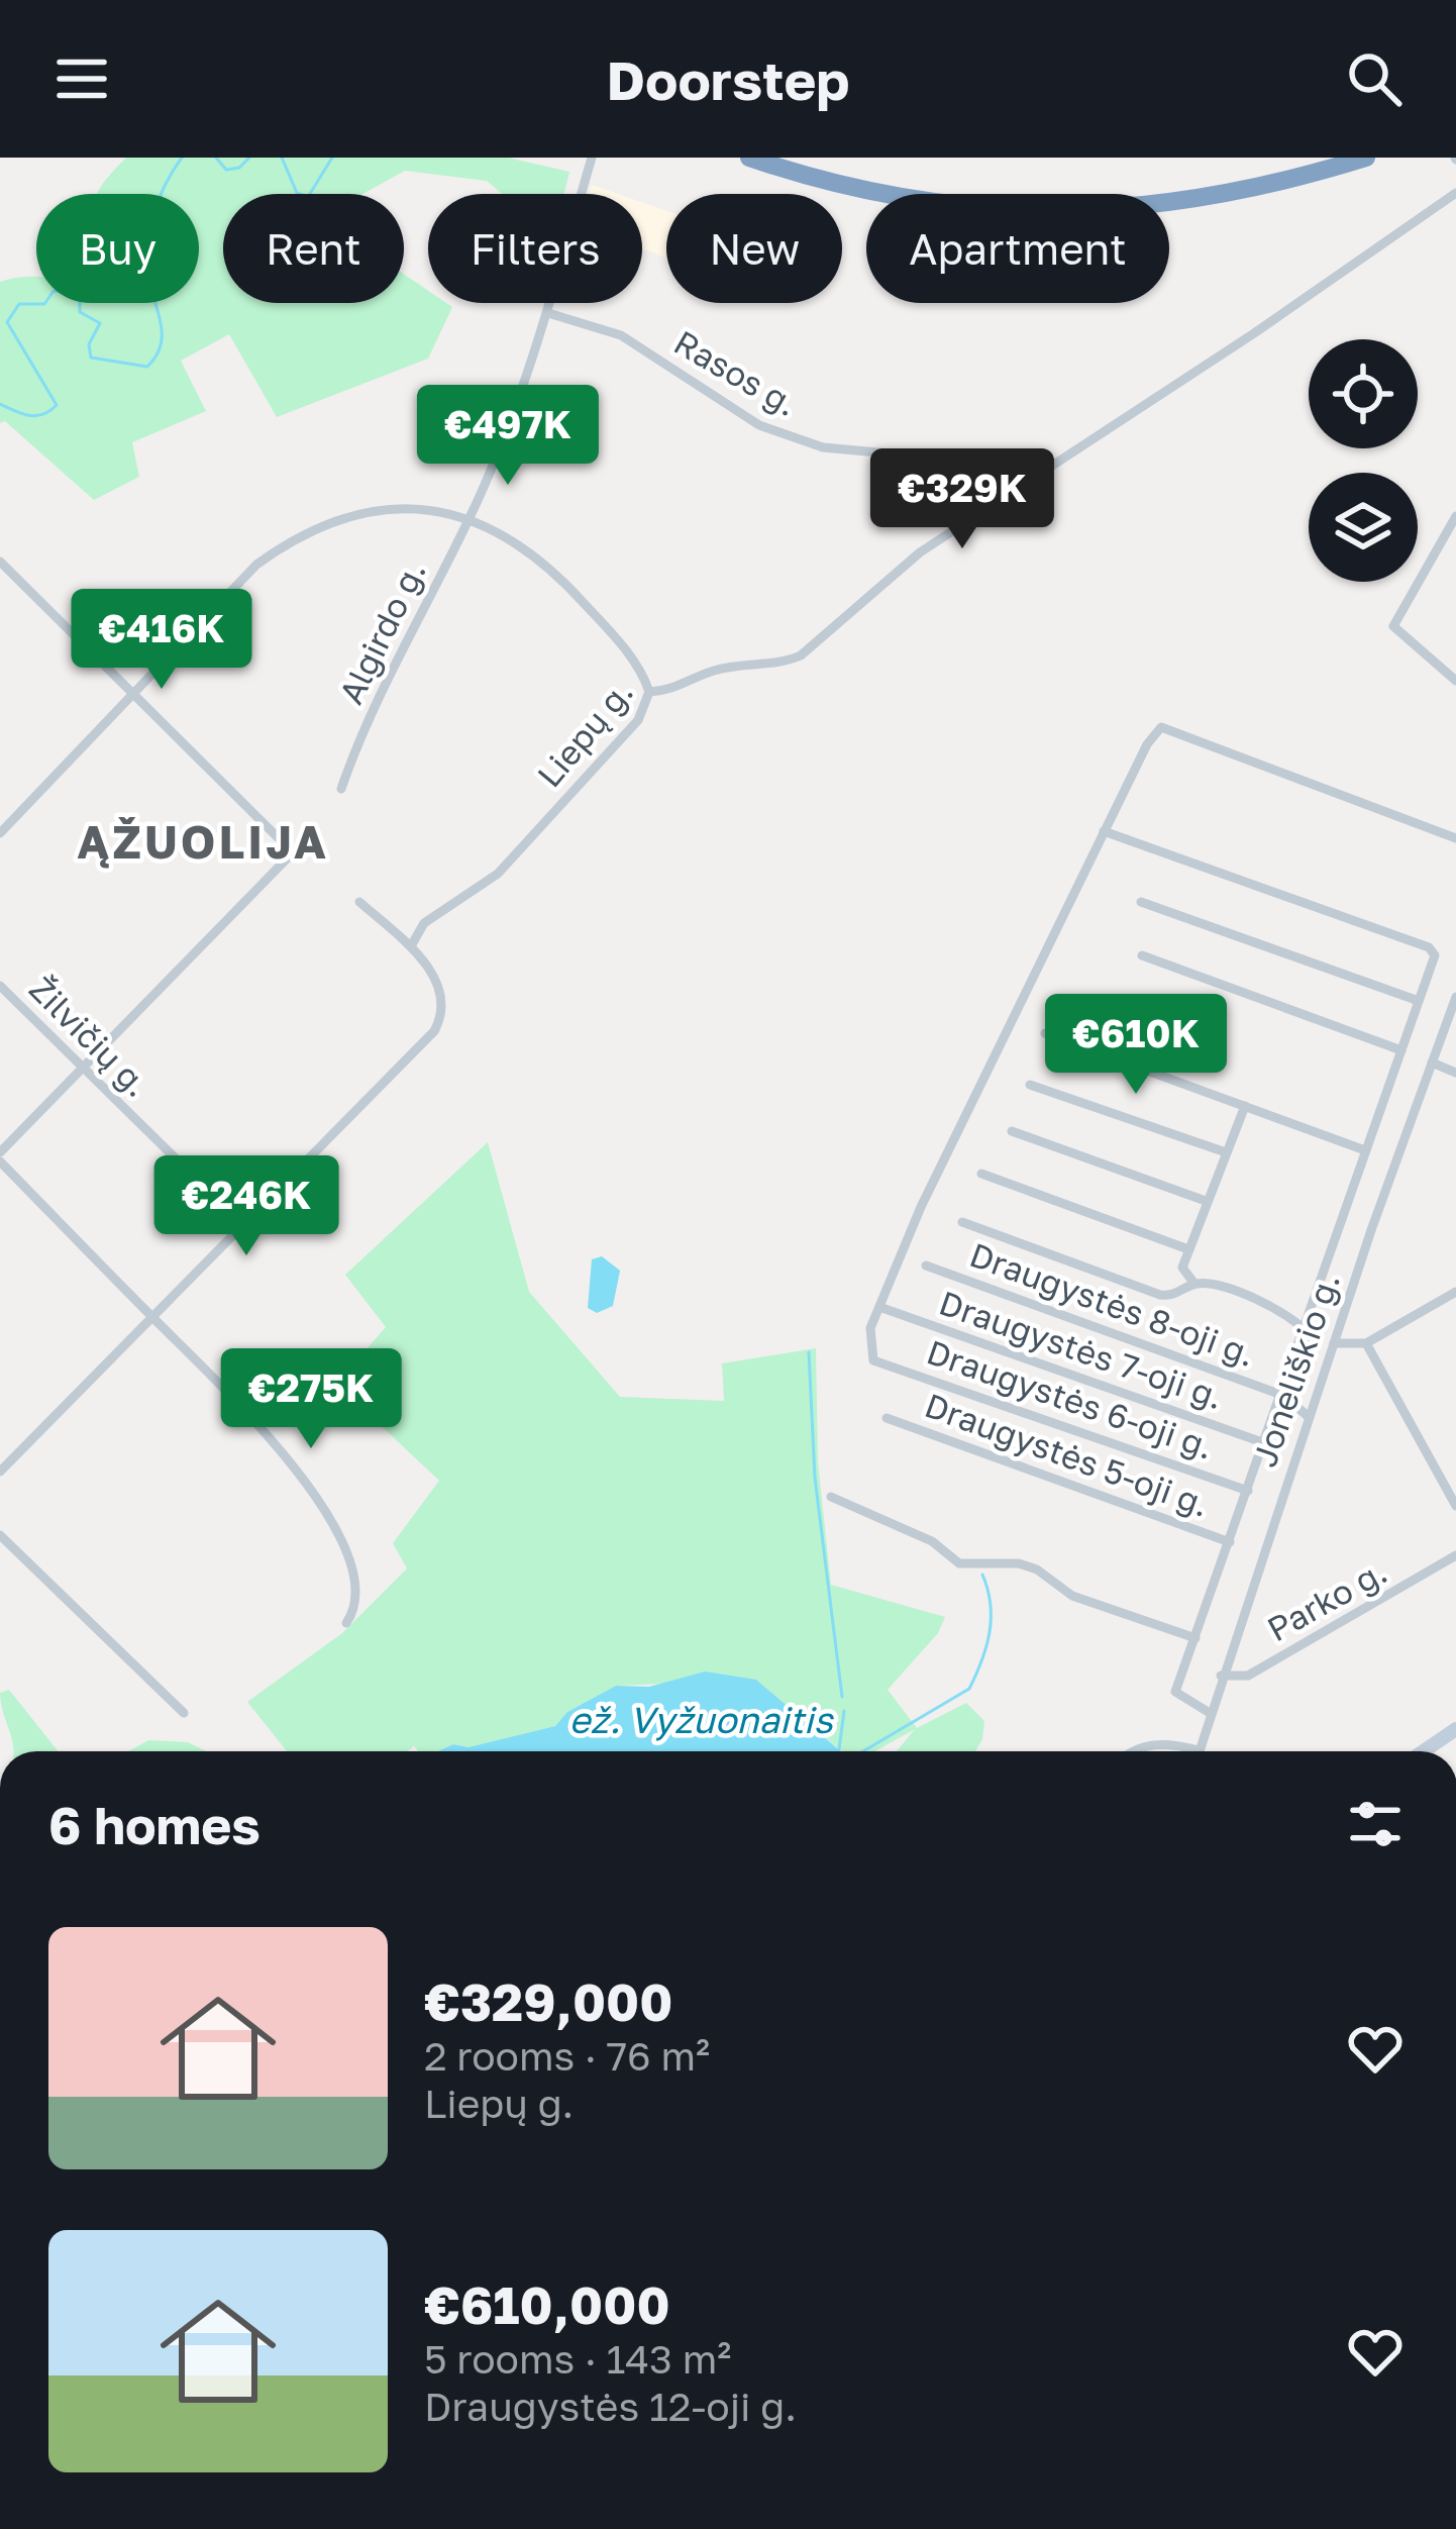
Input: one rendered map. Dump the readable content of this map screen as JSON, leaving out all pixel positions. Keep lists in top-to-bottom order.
{
  "streets": {
    "street": [
      "Rasos g.",
      "Algirdo g.",
      "Liepų g.",
      "Žilvičių g.",
      "Draugystės 8-oji g.",
      "Draugystės 7-oji g.",
      "Joneliškio g.",
      "Draugystės 6-oji g.",
      "Draugystės 5-oji g.",
      "Parko g."
    ]
  },
  "crossings": [
    ["Rasos g.", "Algirdo g."],
    ["Rasos g.", "Liepų g."],
    ["Draugystės 7-oji g.", "Draugystės 6-oji g."],
    ["Joneliškio g.", "Parko g."]
  ],
  "districts": ["ĄŽUOLIJA"],
  "water": ["ež. Vyžuonaitis"],
  "page": {
    "header": "Doorstep",
    "chip": [
      "Buy",
      "Rent",
      "Filters",
      "New",
      "Apartment"
    ],
    "price": [
      "€497K",
      "€329K",
      "€416K",
      "€610K",
      "€246K",
      "€275K"
    ],
    "heading": "6 homes",
    "list": [
      {
        "name": "€329,000",
        "note": "2 rooms · 76 m² · Liepų g."
      },
      {
        "name": "€610,000",
        "note": "5 rooms · 143 m² · Draugystės 12-oji g."
      }
    ]
  }
}
